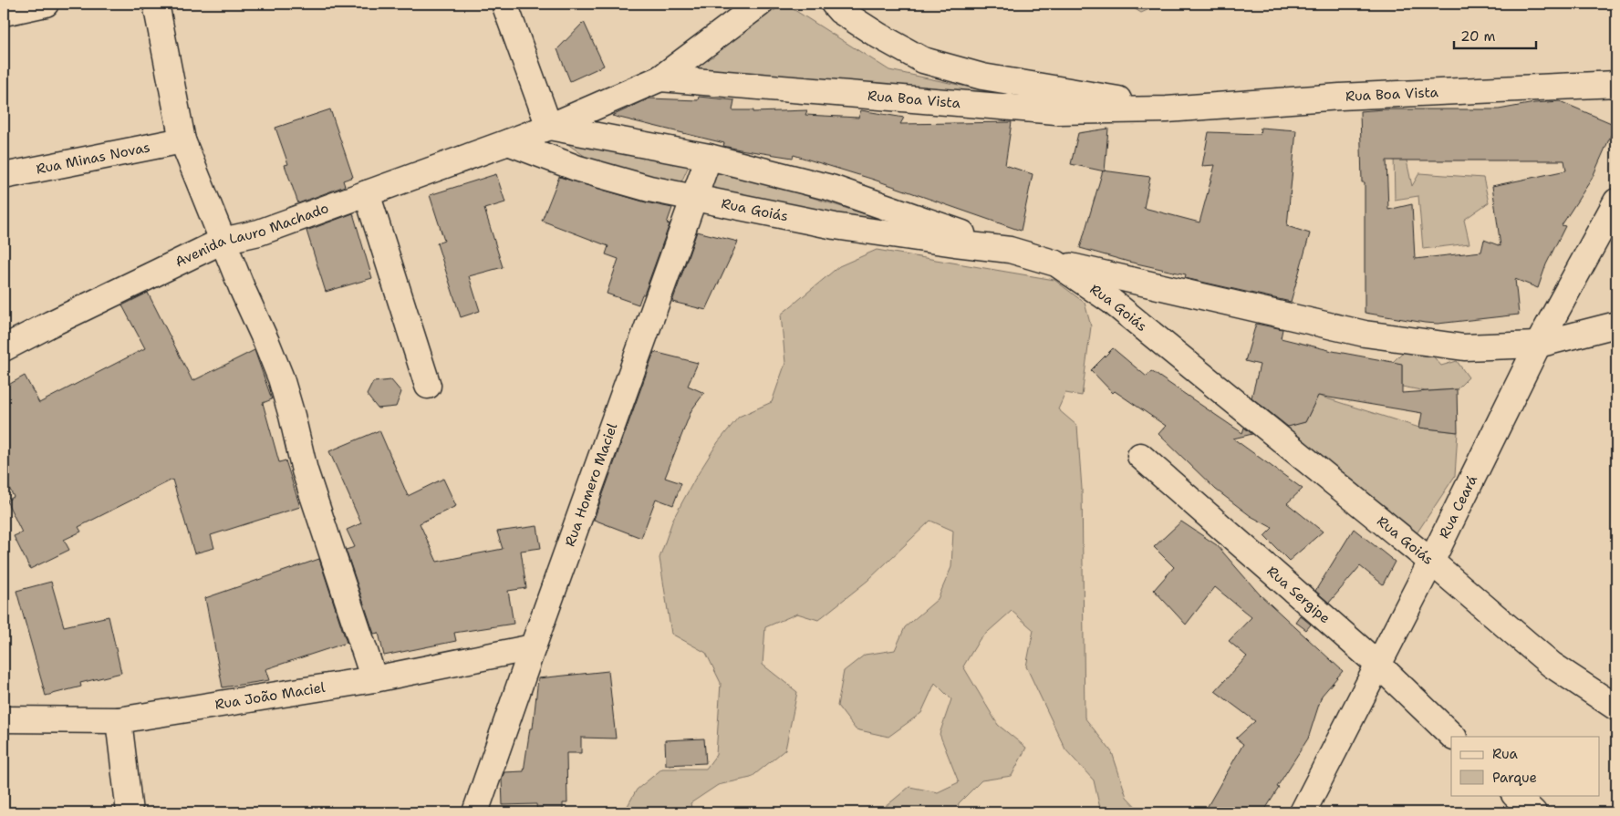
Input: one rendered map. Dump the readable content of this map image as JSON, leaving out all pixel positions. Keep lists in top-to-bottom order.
{
  "streets": {
    "street": [
      "Rua Boa Vista",
      "Rua Minas Novas",
      "Rua Goiás",
      "Avenida Lauro Machado",
      "Rua Homero Maciel",
      "Rua Ceará",
      "Rua Sergipe",
      "Rua João Maciel"
    ]
  },
  "crossings": [
    ["Rua Boa Vista", "Avenida Lauro Machado"],
    ["Rua Goiás", "Avenida Lauro Machado"],
    ["Rua Goiás", "Rua Homero Maciel"],
    ["Rua Goiás", "Rua Ceará"],
    ["Rua Homero Maciel", "Rua João Maciel"],
    ["Rua Ceará", "Rua Sergipe"]
  ],
  "legend": ["Rua", "Parque"],
  "scale_bar": "20 m"
}
